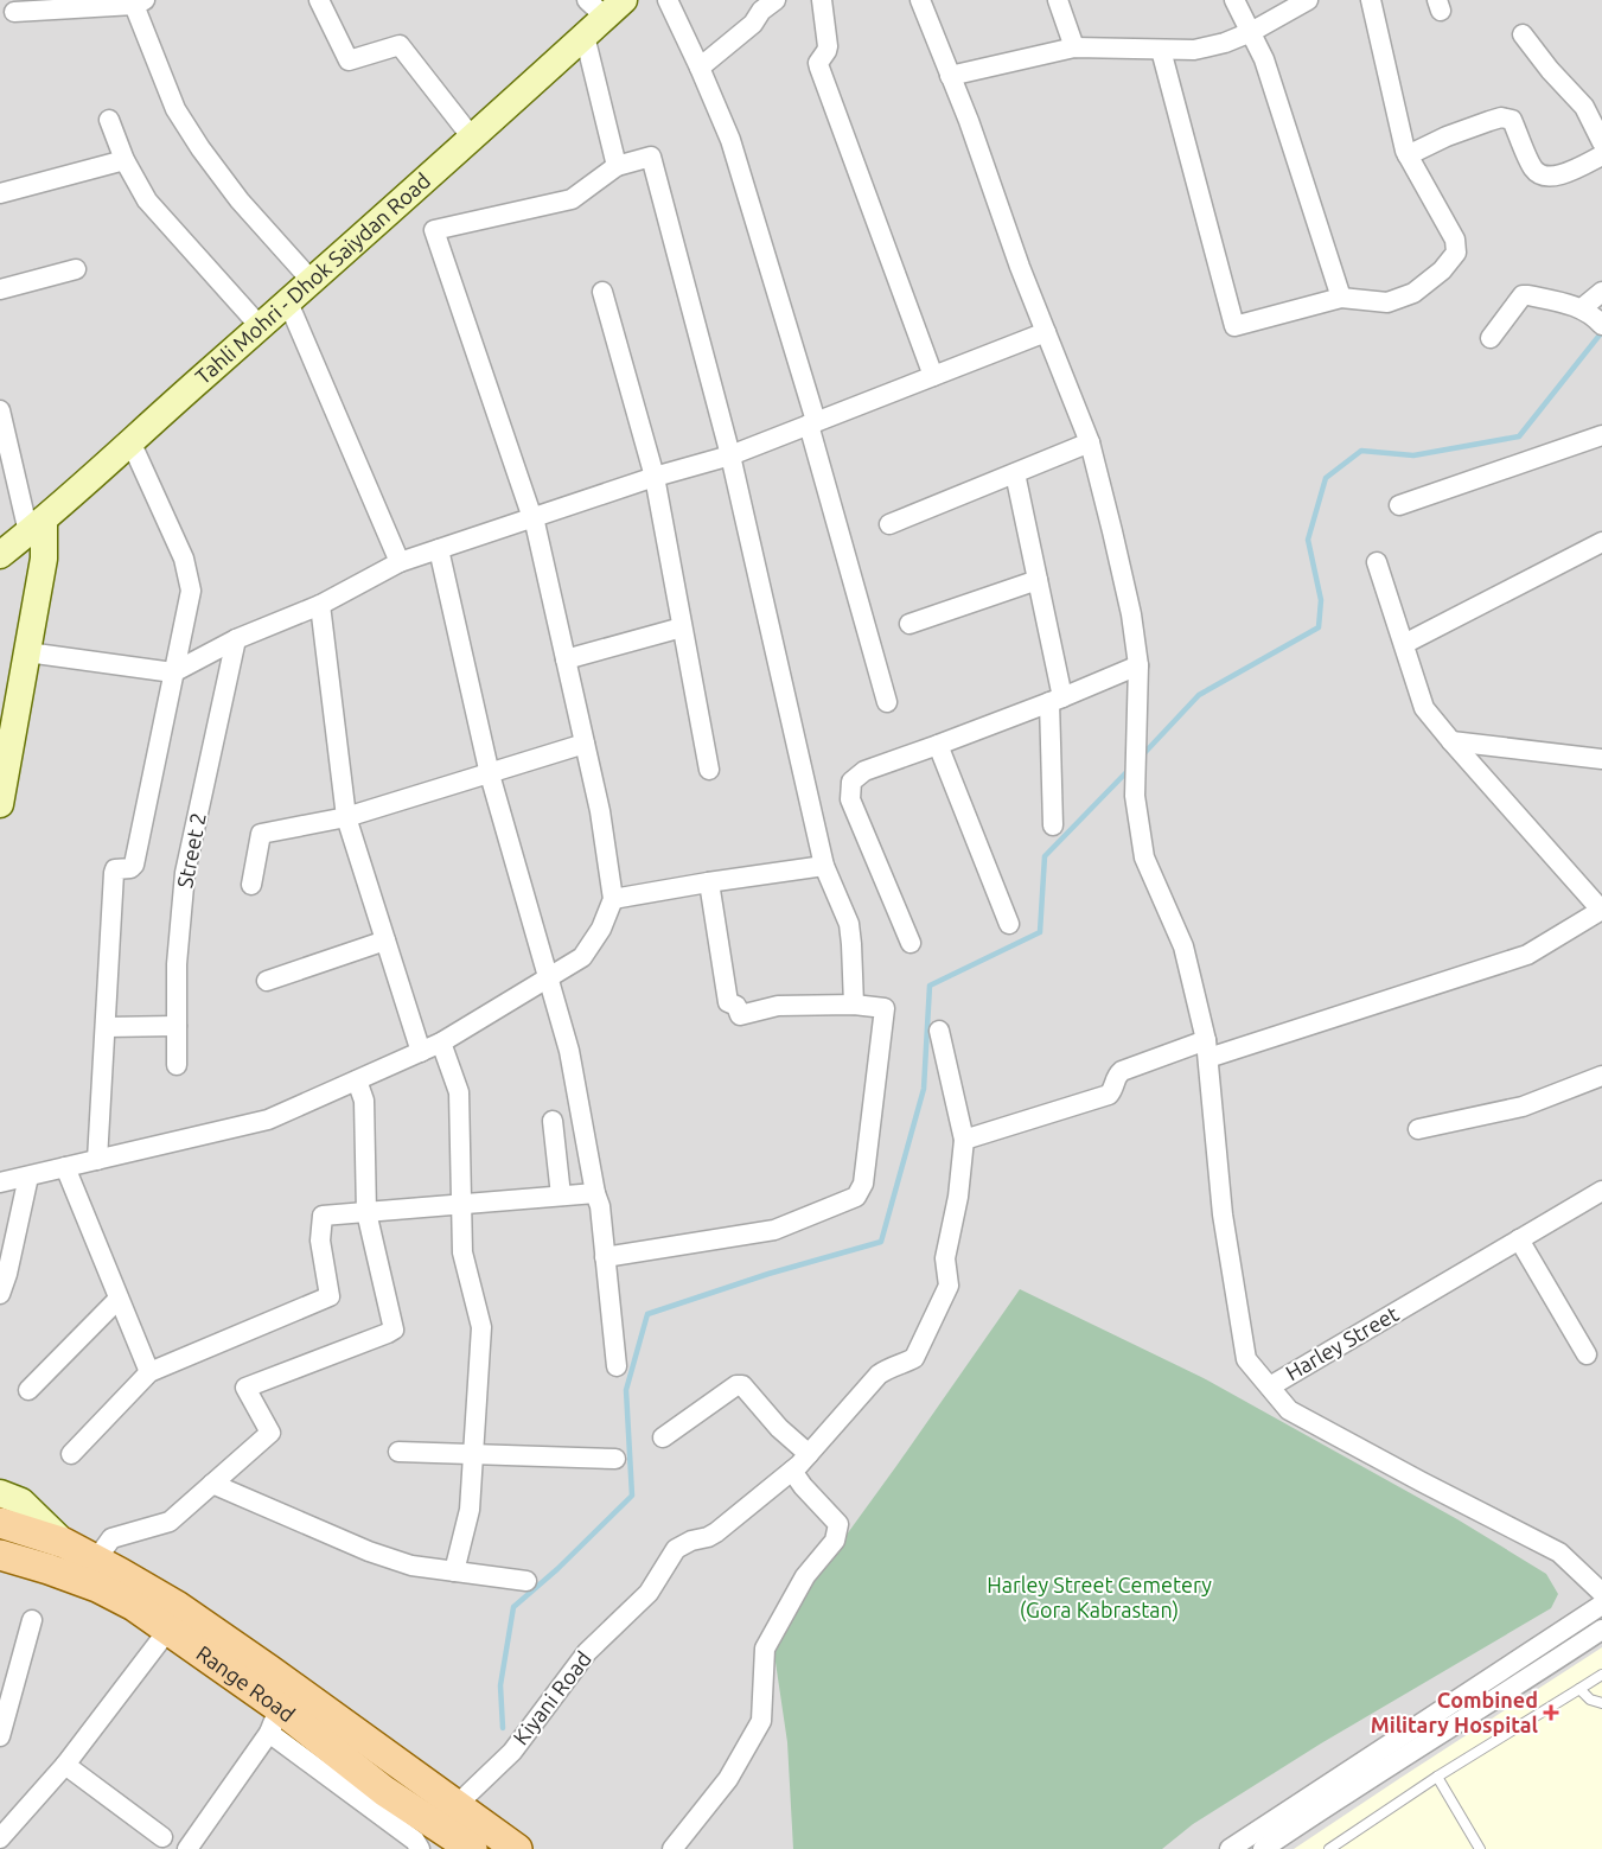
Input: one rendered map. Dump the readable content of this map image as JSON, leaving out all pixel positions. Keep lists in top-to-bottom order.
{
  "streets": {
    "main road": ["Range Road"],
    "street": [
      "Tahli Mohri - Dhok Saiydan Road",
      "Street 2",
      "Harley Street",
      "Kiyani Road"
    ]
  },
  "parks": ["Harley Street Cemetery (Gora Kabrastan)"],
  "places": {
    "health": ["Combined Military Hospital"]
  }
}
